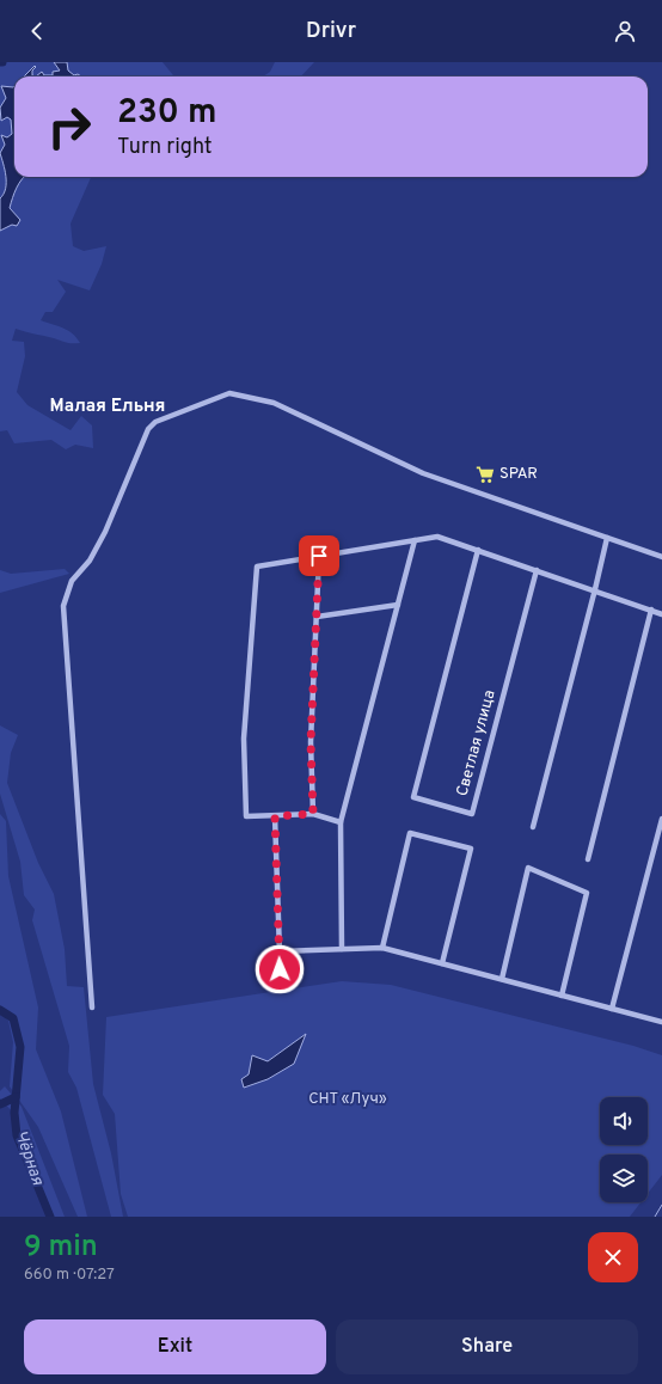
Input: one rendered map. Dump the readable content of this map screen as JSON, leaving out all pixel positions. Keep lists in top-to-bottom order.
{
  "streets": {
    "street": ["Светлая улица"]
  },
  "districts": ["Малая Ельня"],
  "water": ["Чёрная"],
  "parks": ["СНТ «Луч»"],
  "places": {
    "supermarket": ["SPAR"]
  },
  "page": {
    "header": "Drivr",
    "turn": ["230 m", "Turn right"],
    "heading": ["9 min", "660 m · 07:27"],
    "buttons": ["Exit", "Share"]
  }
}
